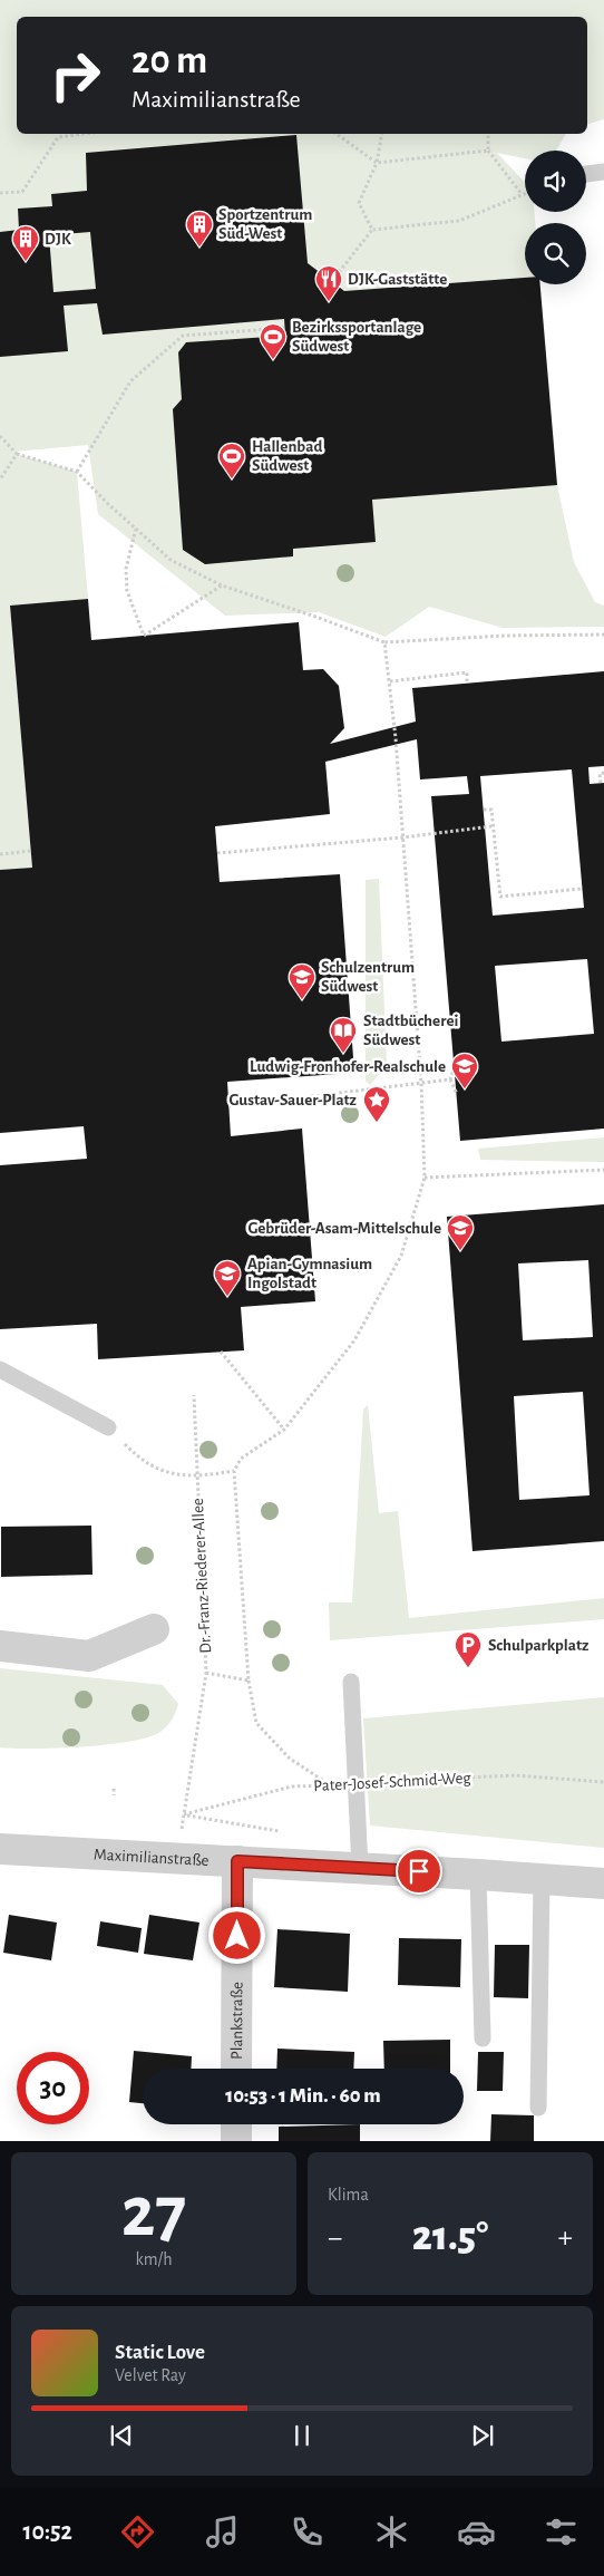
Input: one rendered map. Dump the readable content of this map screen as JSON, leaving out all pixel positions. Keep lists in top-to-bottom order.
{
  "streets": {
    "street": ["Maximilianstraße", "Plankstraße"],
    "path": ["Dr.-Franz-Riederer-Allee", "Pater-Josef-Schmid-Weg"]
  },
  "crossings": [
    ["Dr.-Franz-Riederer-Allee", "Pater-Josef-Schmid-Weg"],
    ["Maximilianstraße", "Plankstraße"]
  ],
  "places": {
    "building": ["Sportzentrum Süd-West", "DJK"],
    "restaurant": ["DJK-Gaststätte"],
    "sports": ["Bezirkssportanlage Südwest", "Hallenbad Südwest"],
    "school or university": [
      "Schulzentrum Südwest",
      "Ludwig-Fronhofer-Realschule",
      "Gebrüder-Asam-Mittelschule",
      "Apian-Gymnasium Ingolstadt"
    ],
    "library": ["Stadtbücherei Südwest"],
    "place": ["Gustav-Sauer-Platz"],
    "parking": ["Schulparkplatz"]
  },
  "page": {
    "turn": ["20 m", "Maximilianstraße"],
    "limit": "30",
    "trip": "10:53 · 1 Min. · 60 m",
    "tile": [
      ["27", "km/h"],
      "Klima"
    ],
    "heat": ["−", "21.5°", "+"],
    "song": ["Static Love", "Velvet Ray"],
    "tabs": "10:52"
  }
}
